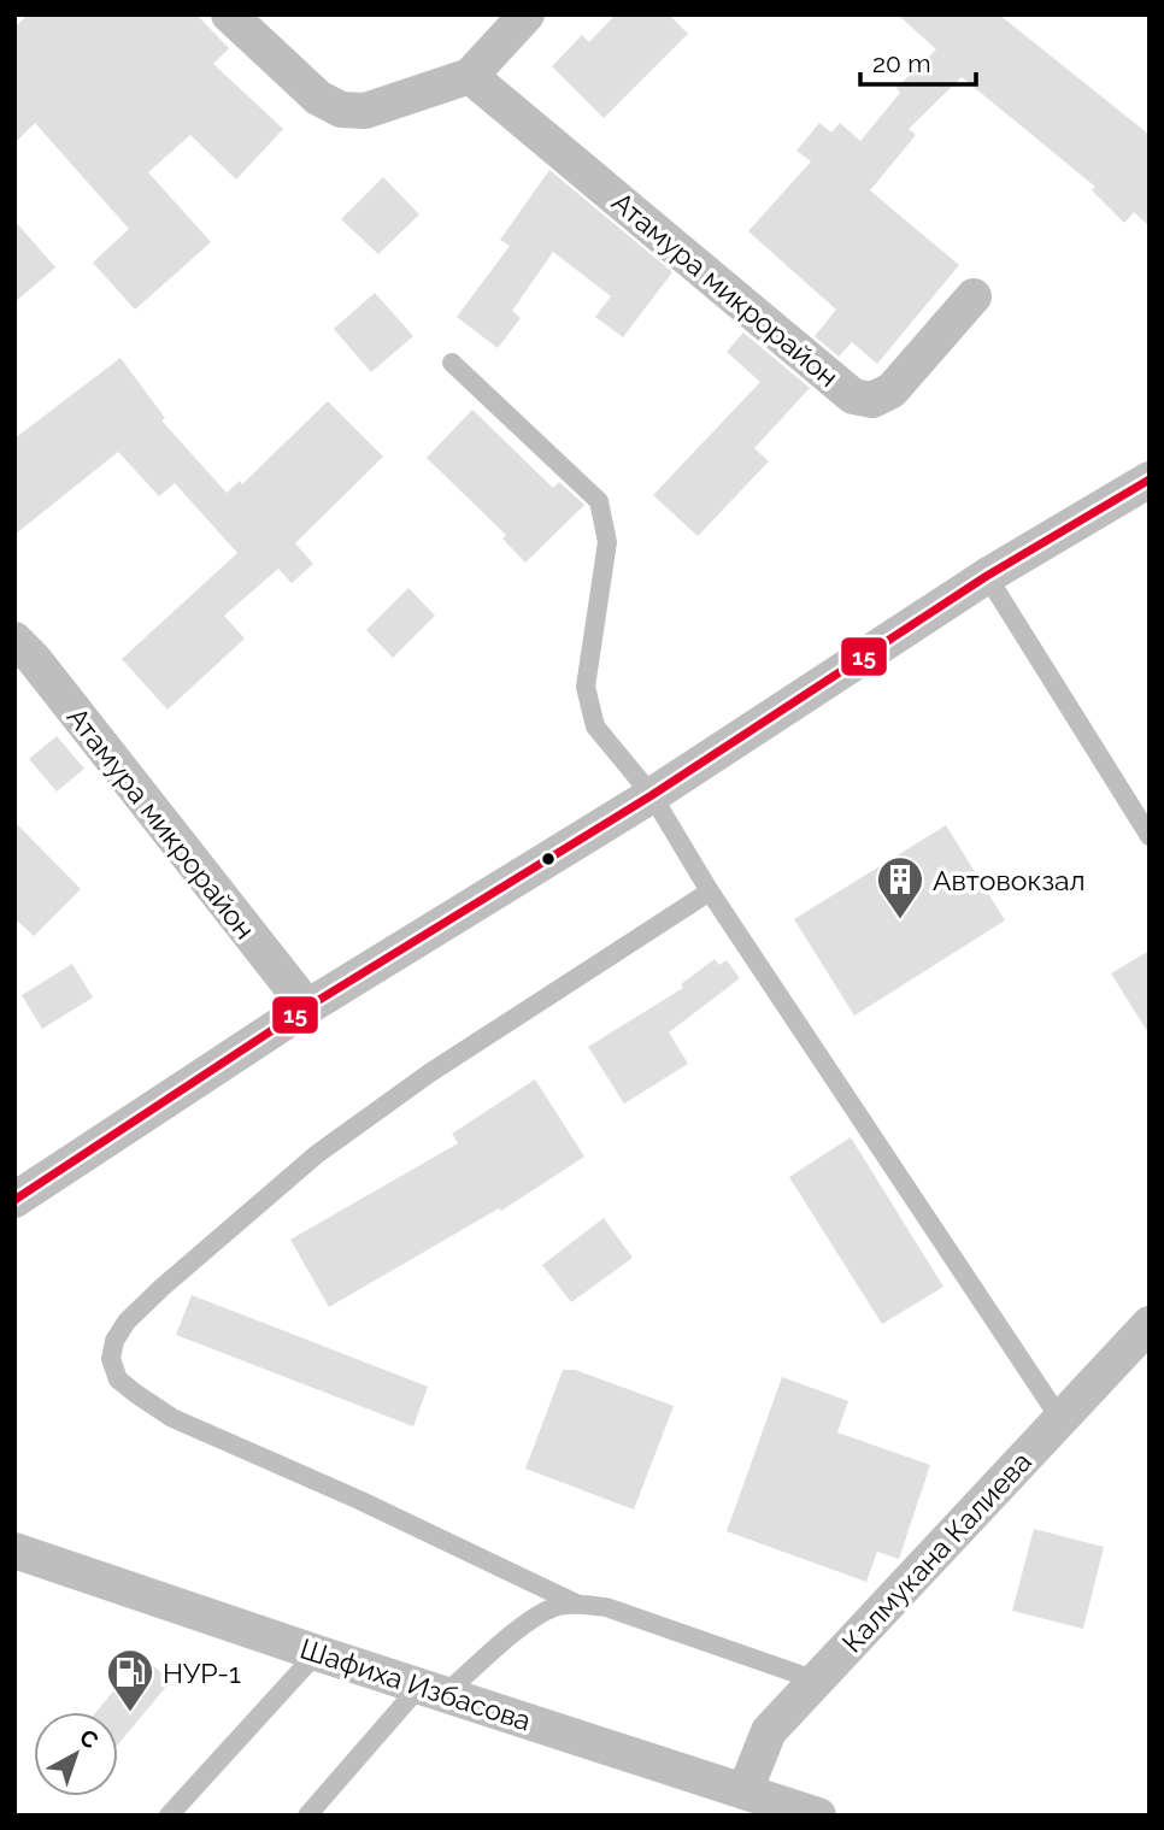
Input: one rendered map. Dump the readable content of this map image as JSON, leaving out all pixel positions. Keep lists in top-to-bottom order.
{
  "streets": {
    "street": ["Атамура микрорайон", "Калмукана Калиева", "Шафиха Избасова"]
  },
  "crossings": [
    ["Калмукана Калиева", "Шафиха Избасова"]
  ],
  "places": {
    "building": ["Автовокзал"],
    "fuel station": ["НУР-1"]
  },
  "lines": ["transit line 15"],
  "scale_bar": "20 m",
  "north": "top right"
}
